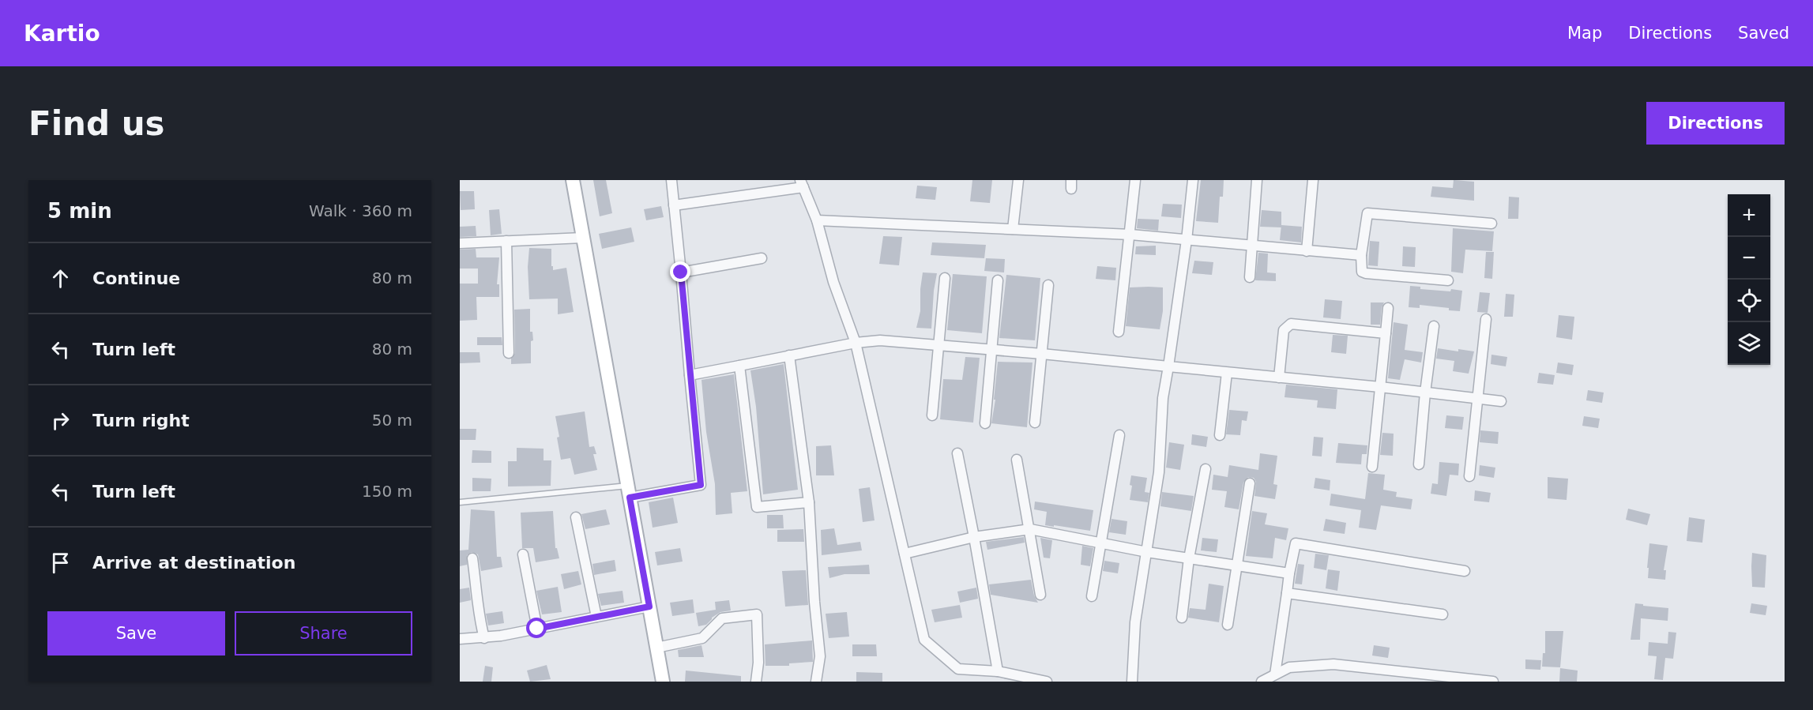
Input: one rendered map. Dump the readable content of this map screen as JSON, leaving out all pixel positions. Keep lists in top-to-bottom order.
{
  "page": {
    "header": "Kartio",
    "nav": ["Map", "Directions", "Saved"],
    "buttons": [
      "Directions",
      ["Save", "Share"]
    ],
    "title": "Find us",
    "heading": ["5 min", "Walk · 360 m"],
    "map_buttons": ["+", "−"],
    "list": [
      ["Continue", "80 m"],
      ["Turn left", "80 m"],
      ["Turn right", "50 m"],
      ["Turn left", "150 m"],
      "Arrive at destination"
    ]
  }
}
